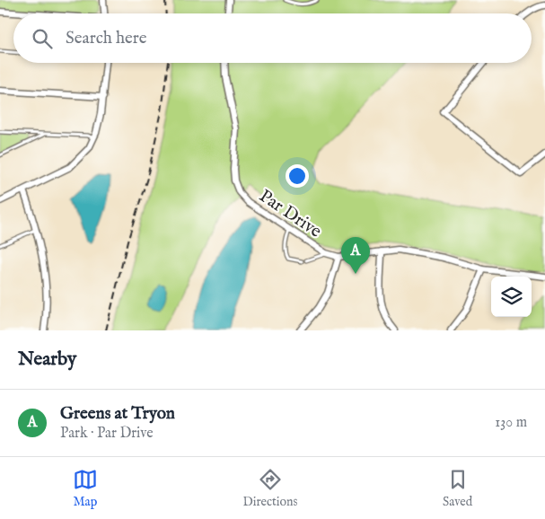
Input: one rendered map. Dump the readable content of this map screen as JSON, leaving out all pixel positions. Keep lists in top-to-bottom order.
{
  "streets": {
    "street": ["Par Drive"]
  },
  "page": {
    "search": "Search here",
    "pins": "A",
    "heading": "Nearby",
    "list": [
      {
        "mark": "A",
        "name": "Greens at Tryon",
        "note": "Park · Par Drive",
        "value": "130 m"
      }
    ],
    "nav": ["Map", "Directions", "Saved"]
  }
}
